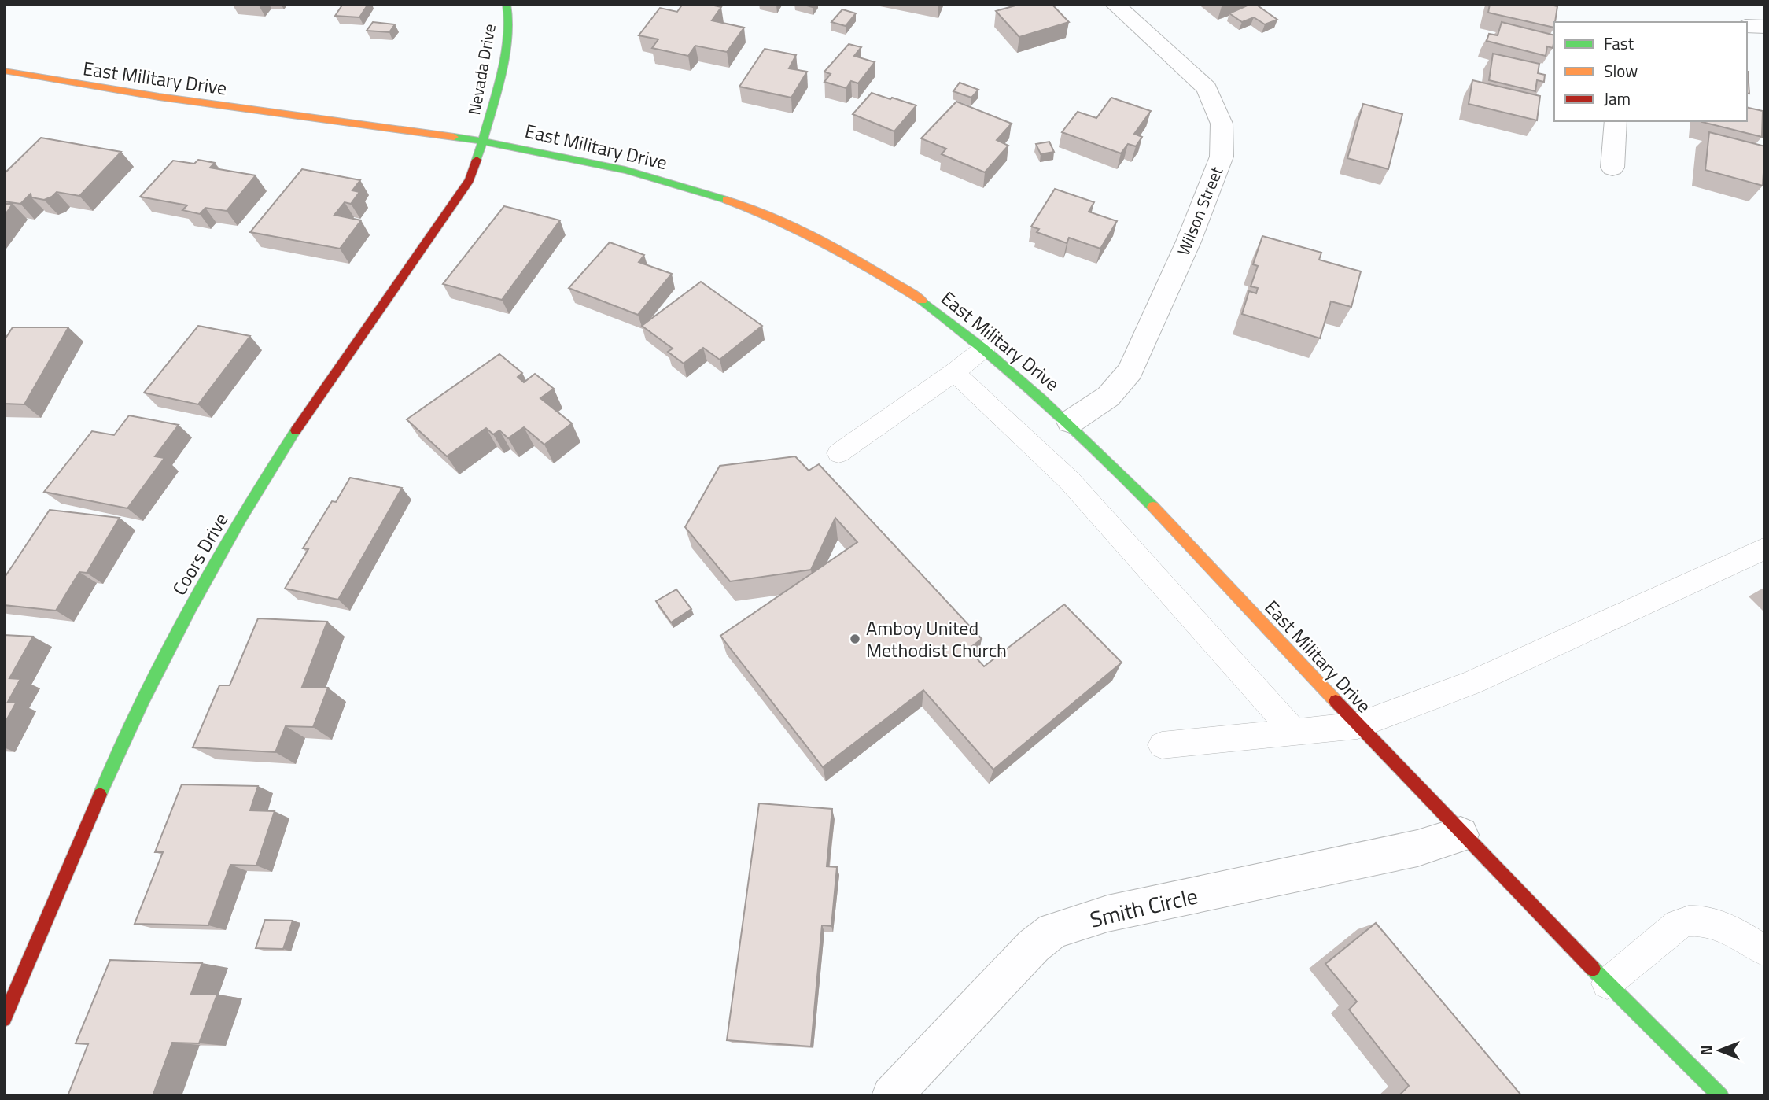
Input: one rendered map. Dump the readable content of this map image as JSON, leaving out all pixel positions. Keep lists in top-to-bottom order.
{
  "streets": {
    "street": [
      "Nevada Drive",
      "East Military Drive",
      "Wilson Street",
      "Coors Drive",
      "Smith Circle"
    ]
  },
  "crossings": [
    ["Nevada Drive", "East Military Drive"],
    ["Nevada Drive", "Coors Drive"],
    ["East Military Drive", "Wilson Street"],
    ["East Military Drive", "Coors Drive"],
    ["East Military Drive", "Smith Circle"]
  ],
  "places": ["Amboy United Methodist Church"],
  "legend": ["Fast", "Slow", "Jam"],
  "north": "left"
}
